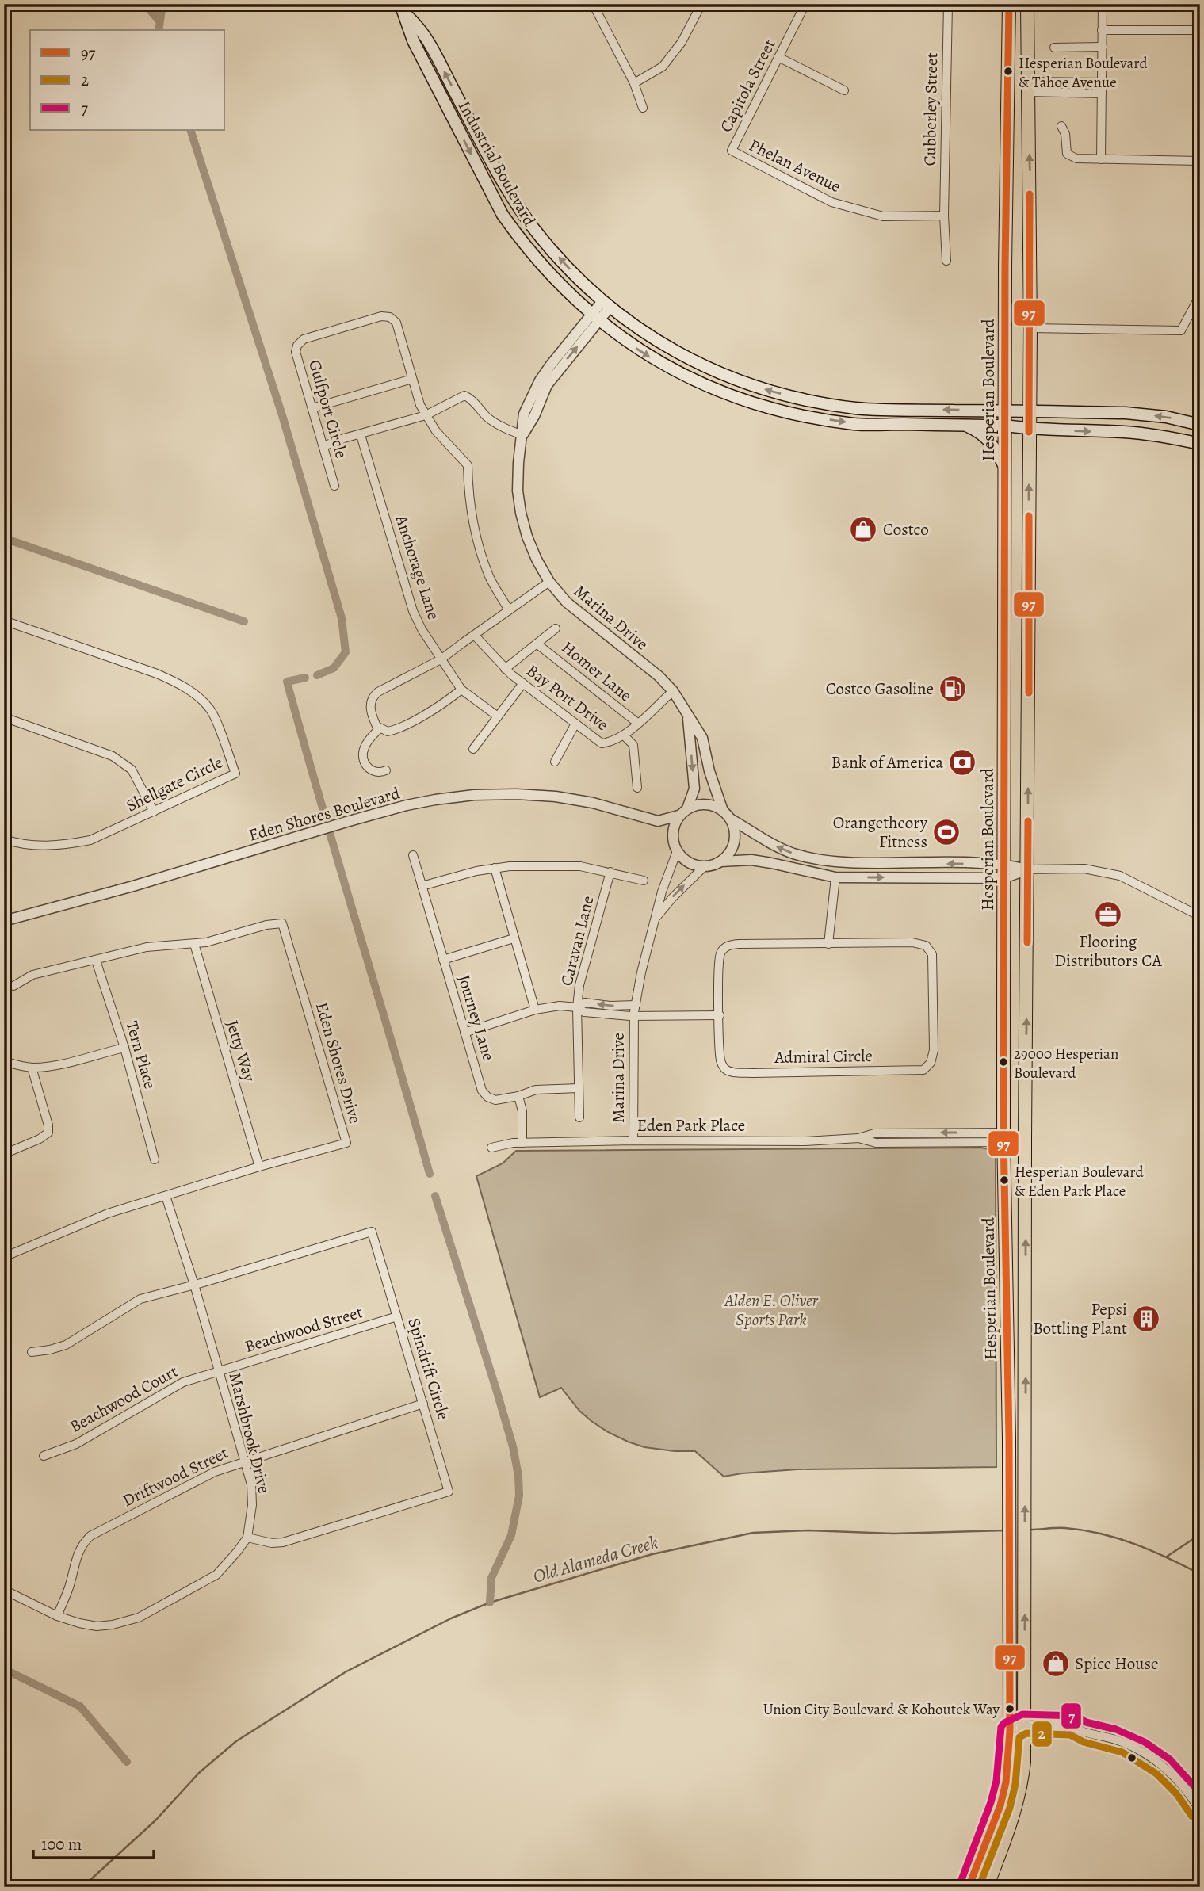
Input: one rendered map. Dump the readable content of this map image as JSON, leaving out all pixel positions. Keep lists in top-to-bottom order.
{
  "streets": {
    "main road": ["Industrial Boulevard", "Hesperian Boulevard"],
    "street": [
      "Capitola Street",
      "Cubberley Street",
      "Phelan Avenue",
      "Gulfport Circle",
      "Anchorage Lane",
      "Marina Drive",
      "Homer Lane",
      "Bay Port Drive",
      "Shellgate Circle",
      "Eden Shores Boulevard",
      "Caravan Lane",
      "Journey Lane",
      "Jetty Way",
      "Tern Place",
      "Admiral Circle",
      "Eden Shores Drive",
      "Eden Park Place",
      "Beachwood Street",
      "Spindrift Circle",
      "Beachwood Court",
      "Marshbrook Drive",
      "Driftwood Street"
    ]
  },
  "crossings": [
    ["Capitola Street", "Phelan Avenue"],
    ["Cubberley Street", "Phelan Avenue"],
    ["Industrial Boulevard", "Hesperian Boulevard"],
    ["Industrial Boulevard", "Marina Drive"],
    ["Hesperian Boulevard", "Eden Park Place"],
    ["Marina Drive", "Bay Port Drive"],
    ["Marina Drive", "Eden Park Place"],
    ["Homer Lane", "Bay Port Drive"],
    ["Caravan Lane", "Journey Lane"],
    ["Jetty Way", "Eden Shores Drive"],
    ["Tern Place", "Eden Shores Drive"],
    ["Eden Shores Drive", "Marshbrook Drive"],
    ["Beachwood Street", "Spindrift Circle"],
    ["Beachwood Street", "Beachwood Court"],
    ["Beachwood Street", "Marshbrook Drive"],
    ["Spindrift Circle", "Marshbrook Drive"],
    ["Spindrift Circle", "Driftwood Street"],
    ["Beachwood Court", "Marshbrook Drive"],
    ["Marshbrook Drive", "Driftwood Street"]
  ],
  "water": ["Old Alameda Creek"],
  "parks": ["Alden E. Oliver Sports Park"],
  "places": {
    "other": [
      "Hesperian Boulevard & Tahoe Avenue",
      "29000 Hesperian Boulevard",
      "Hesperian Boulevard & Eden Park Place",
      "Union City Boulevard & Kohoutek Way"
    ],
    "shop": ["Costco", "Spice House"],
    "fuel station": ["Costco Gasoline"],
    "bank": ["Bank of America"],
    "sports": ["Orangetheory Fitness"],
    "office": ["Flooring Distributors CA"],
    "building": ["Pepsi Bottling Plant"]
  },
  "lines": ["transit line 97", "transit line 7", "transit line 2"],
  "legend": ["97", "2", "7"],
  "scale_bar": "100 m"
}
